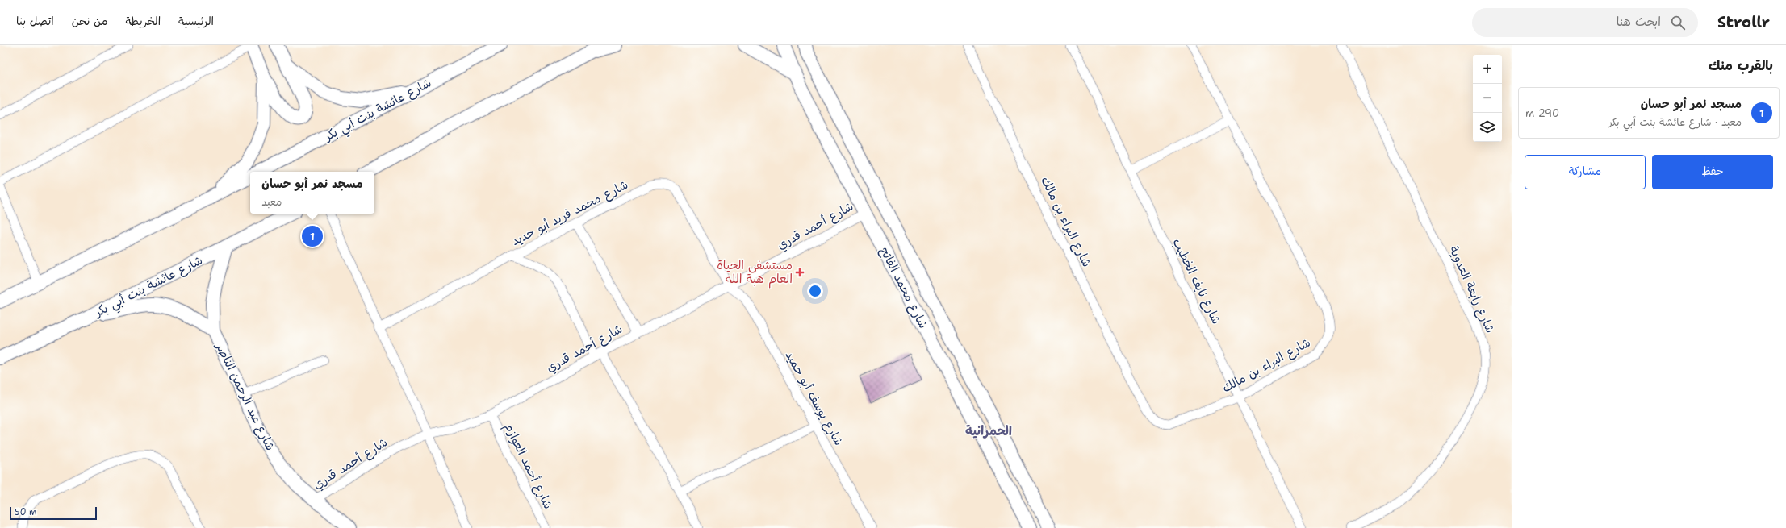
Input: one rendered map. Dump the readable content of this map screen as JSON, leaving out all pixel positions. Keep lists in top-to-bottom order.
{
  "streets": {
    "main road": ["شارع عائشة بنت أبي بكر", "شارع محمد الفاتح", "شارع عبد الرحمن الناصر"],
    "street": [
      "شارع محمد فريد أبو حديد",
      "شارع البراء بن مالك",
      "شارع أحمد قدري",
      "شارع نايف الخطيب",
      "شارع رابعة العدوية",
      "شارع يوسف أبو حميد",
      "شارع أحمد العوازم"
    ]
  },
  "crossings": [
    ["شارع عائشة بنت أبي بكر", "شارع عبد الرحمن الناصر"],
    ["شارع محمد فريد أبو حديد", "شارع أحمد قدري"],
    ["شارع محمد فريد أبو حديد", "شارع يوسف أبو حميد"],
    ["شارع البراء بن مالك", "شارع نايف الخطيب"],
    ["شارع أحمد قدري", "شارع محمد الفاتح"],
    ["شارع أحمد قدري", "شارع عبد الرحمن الناصر"],
    ["شارع أحمد قدري", "شارع يوسف أبو حميد"],
    ["شارع أحمد قدري", "شارع أحمد العوازم"]
  ],
  "districts": ["الحمرانية"],
  "places": {
    "health": ["مستشفى الحياة العام هبة الله"]
  },
  "scale_bar": "50 m",
  "page": {
    "header": "Strollr",
    "search": "ابحث هنا",
    "nav": [
      "الرئيسية",
      "الخريطة",
      "من نحن",
      "اتصل بنا"
    ],
    "heading": "بالقرب منك",
    "map_buttons": ["+", "−"],
    "list": [
      {
        "mark": "1",
        "name": "مسجد نمر أبو حسان",
        "note": "معبد · شارع عائشة بنت أبي بكر",
        "value": "290 m"
      }
    ],
    "buttons": ["حفظ", "مشاركة"],
    "popup": ["مسجد نمر أبو حسان", "معبد"],
    "pins": "1",
    "scale": "50 m"
  }
}
